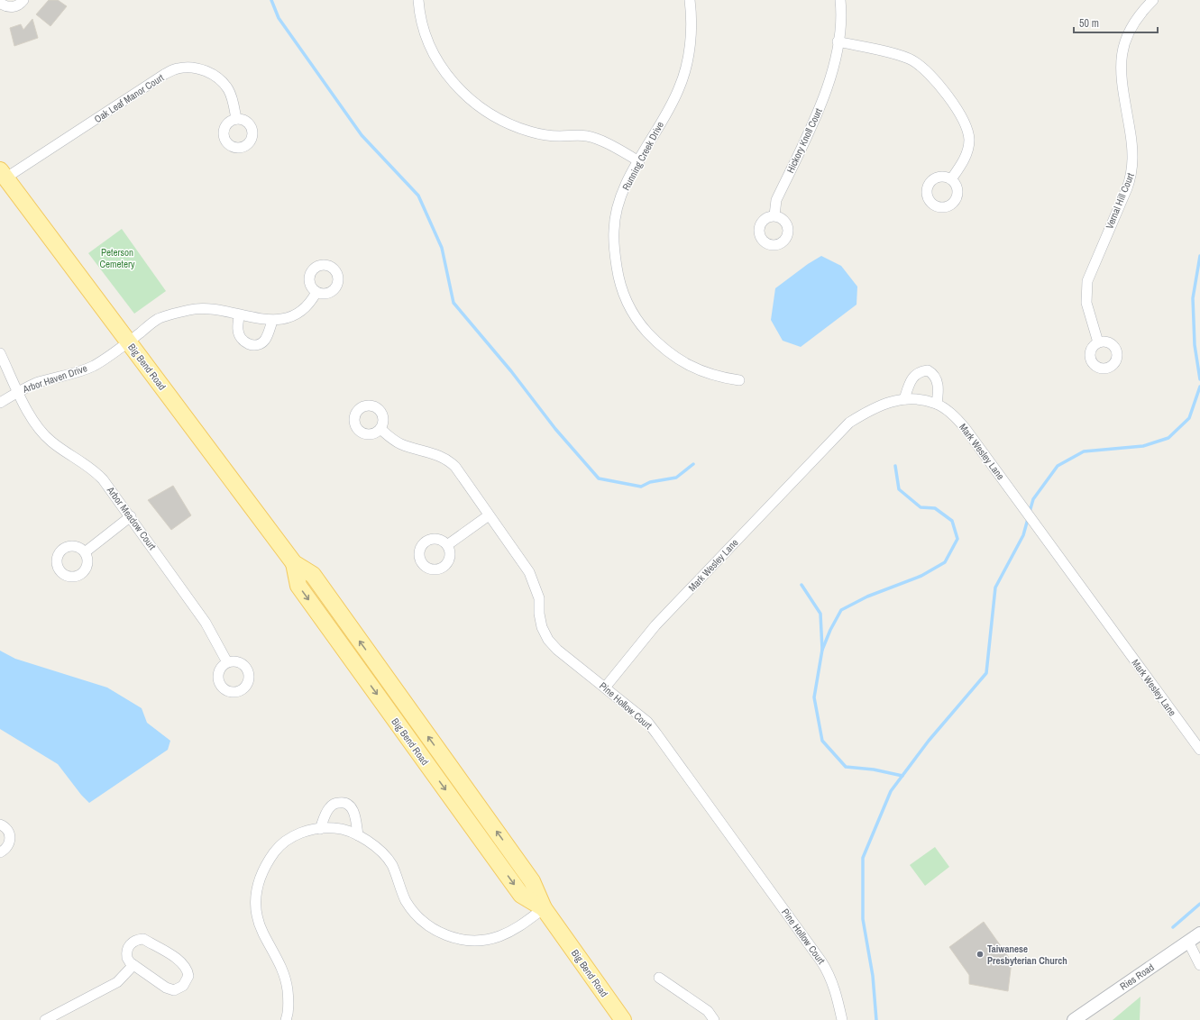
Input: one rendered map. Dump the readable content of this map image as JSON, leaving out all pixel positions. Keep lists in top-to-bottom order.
{
  "streets": {
    "main road": ["Big Bend Road"],
    "street": [
      "Oak Leaf Manor Court",
      "Hickory Knoll Court",
      "Running Creek Drive",
      "Vernal Hill Court",
      "Arbor Haven Drive",
      "Mark Wesley Lane",
      "Arbor Meadow Court",
      "Pine Hollow Court",
      "Ries Road"
    ]
  },
  "crossings": [
    ["Oak Leaf Manor Court", "Big Bend Road"],
    ["Big Bend Road", "Arbor Haven Drive"],
    ["Arbor Haven Drive", "Arbor Meadow Court"],
    ["Mark Wesley Lane", "Pine Hollow Court"]
  ],
  "parks": ["Peterson Cemetery"],
  "places": ["Taiwanese Presbyterian Church"],
  "scale_bar": "50 m"
}
